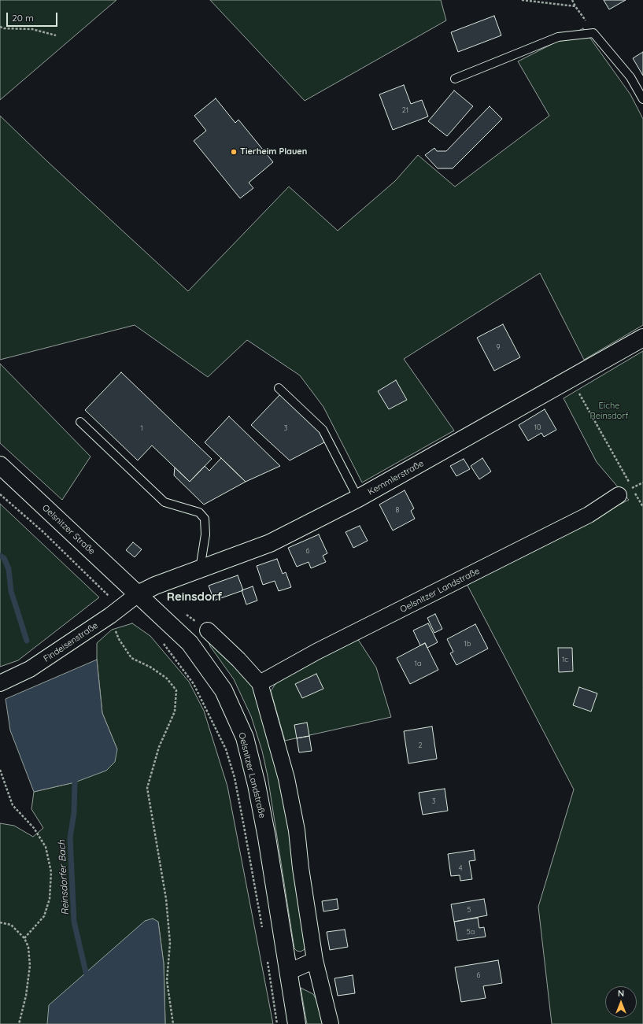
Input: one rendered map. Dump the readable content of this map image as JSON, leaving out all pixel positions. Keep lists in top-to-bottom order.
{
  "streets": {
    "main road": ["Kemmlerstraße", "Oelsnitzer Straße", "Oelsnitzer Landstraße"],
    "street": ["Findeisenstraße"]
  },
  "crossings": [
    ["Kemmlerstraße", "Oelsnitzer Straße"],
    ["Kemmlerstraße", "Oelsnitzer Landstraße"],
    ["Kemmlerstraße", "Findeisenstraße"],
    ["Oelsnitzer Straße", "Oelsnitzer Landstraße"],
    ["Oelsnitzer Straße", "Findeisenstraße"],
    ["Oelsnitzer Landstraße", "Findeisenstraße"]
  ],
  "districts": ["Reinsdorf"],
  "water": ["Reinsdorfer Bach"],
  "parks": ["Eiche Reinsdorf"],
  "places": ["Tierheim Plauen"],
  "house_numbers": [
    "21",
    "9",
    "10",
    "1",
    "3",
    "8",
    "6",
    "1b",
    "1c",
    "1a",
    "2",
    "3",
    "4",
    "5",
    "5a",
    "6"
  ],
  "scale_bar": "20 m",
  "north": "top"
}
